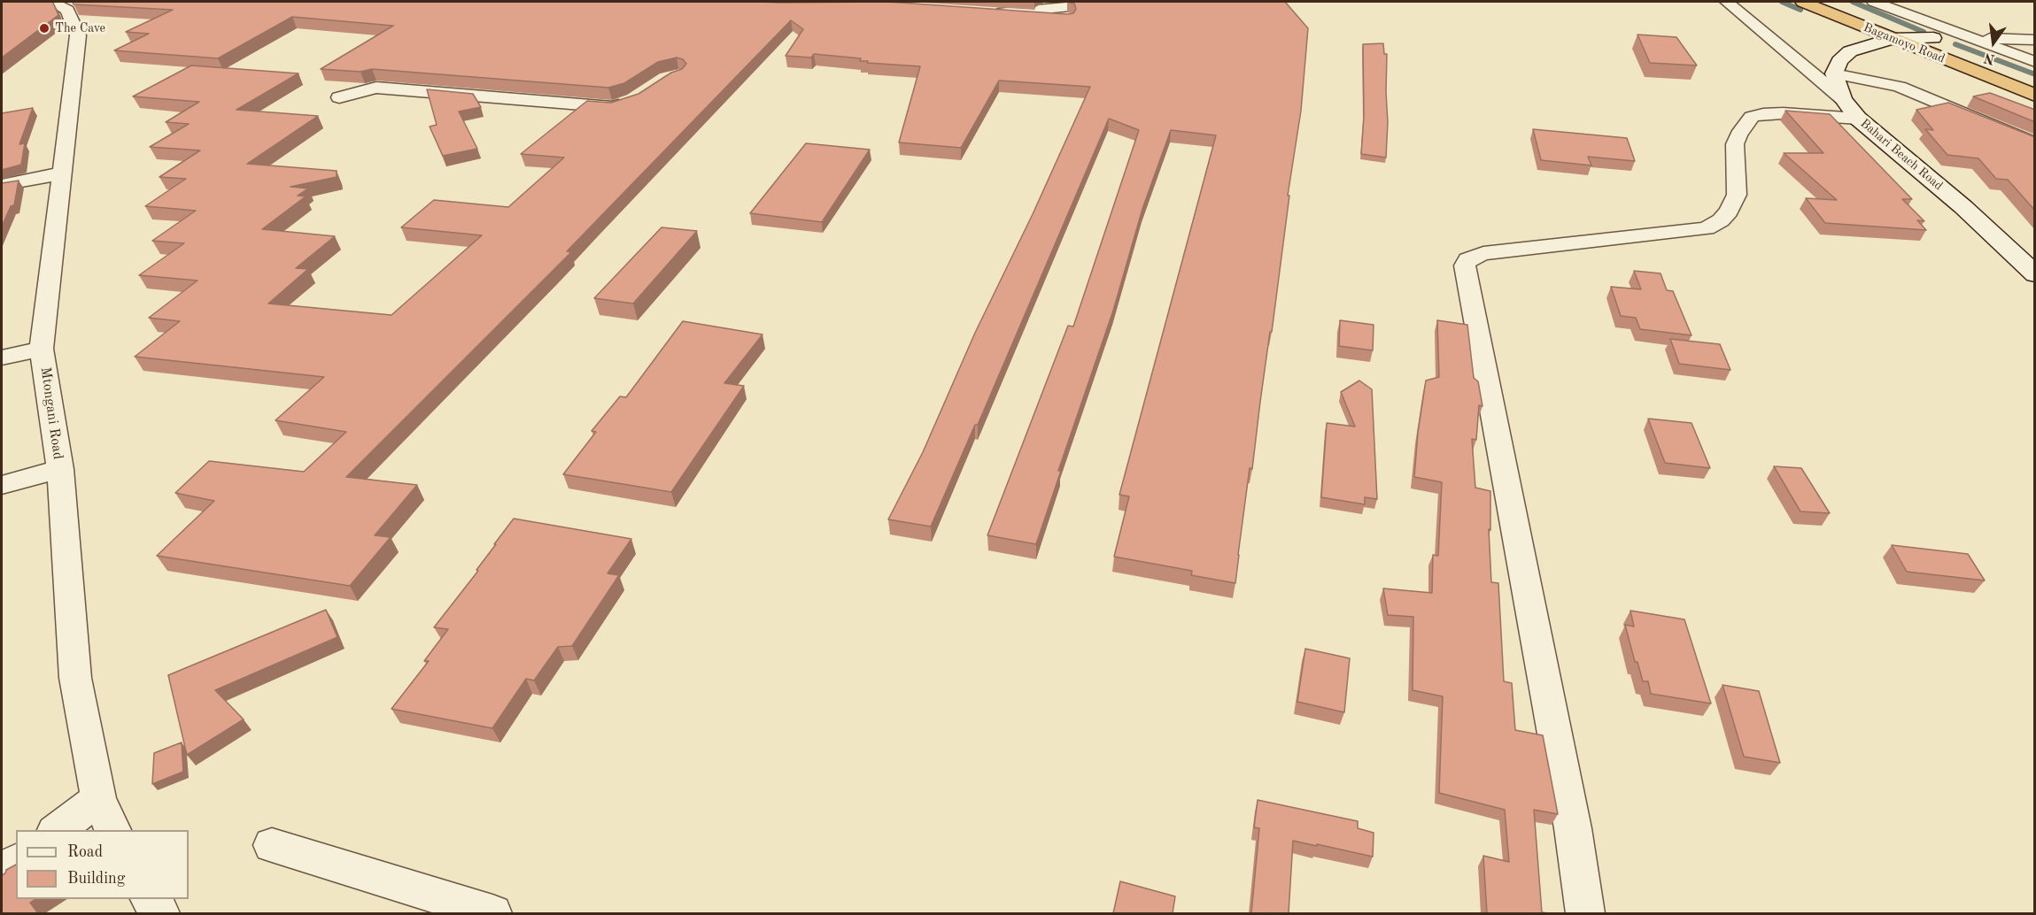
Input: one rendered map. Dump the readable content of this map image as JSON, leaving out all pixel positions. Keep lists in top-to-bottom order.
{
  "streets": {
    "highway": ["Bagamoyo Road"],
    "street": ["Bahari Beach Road", "Mtongani Road"]
  },
  "places": ["The Cave"],
  "legend": ["Road", "Building"],
  "north": "bottom"
}
